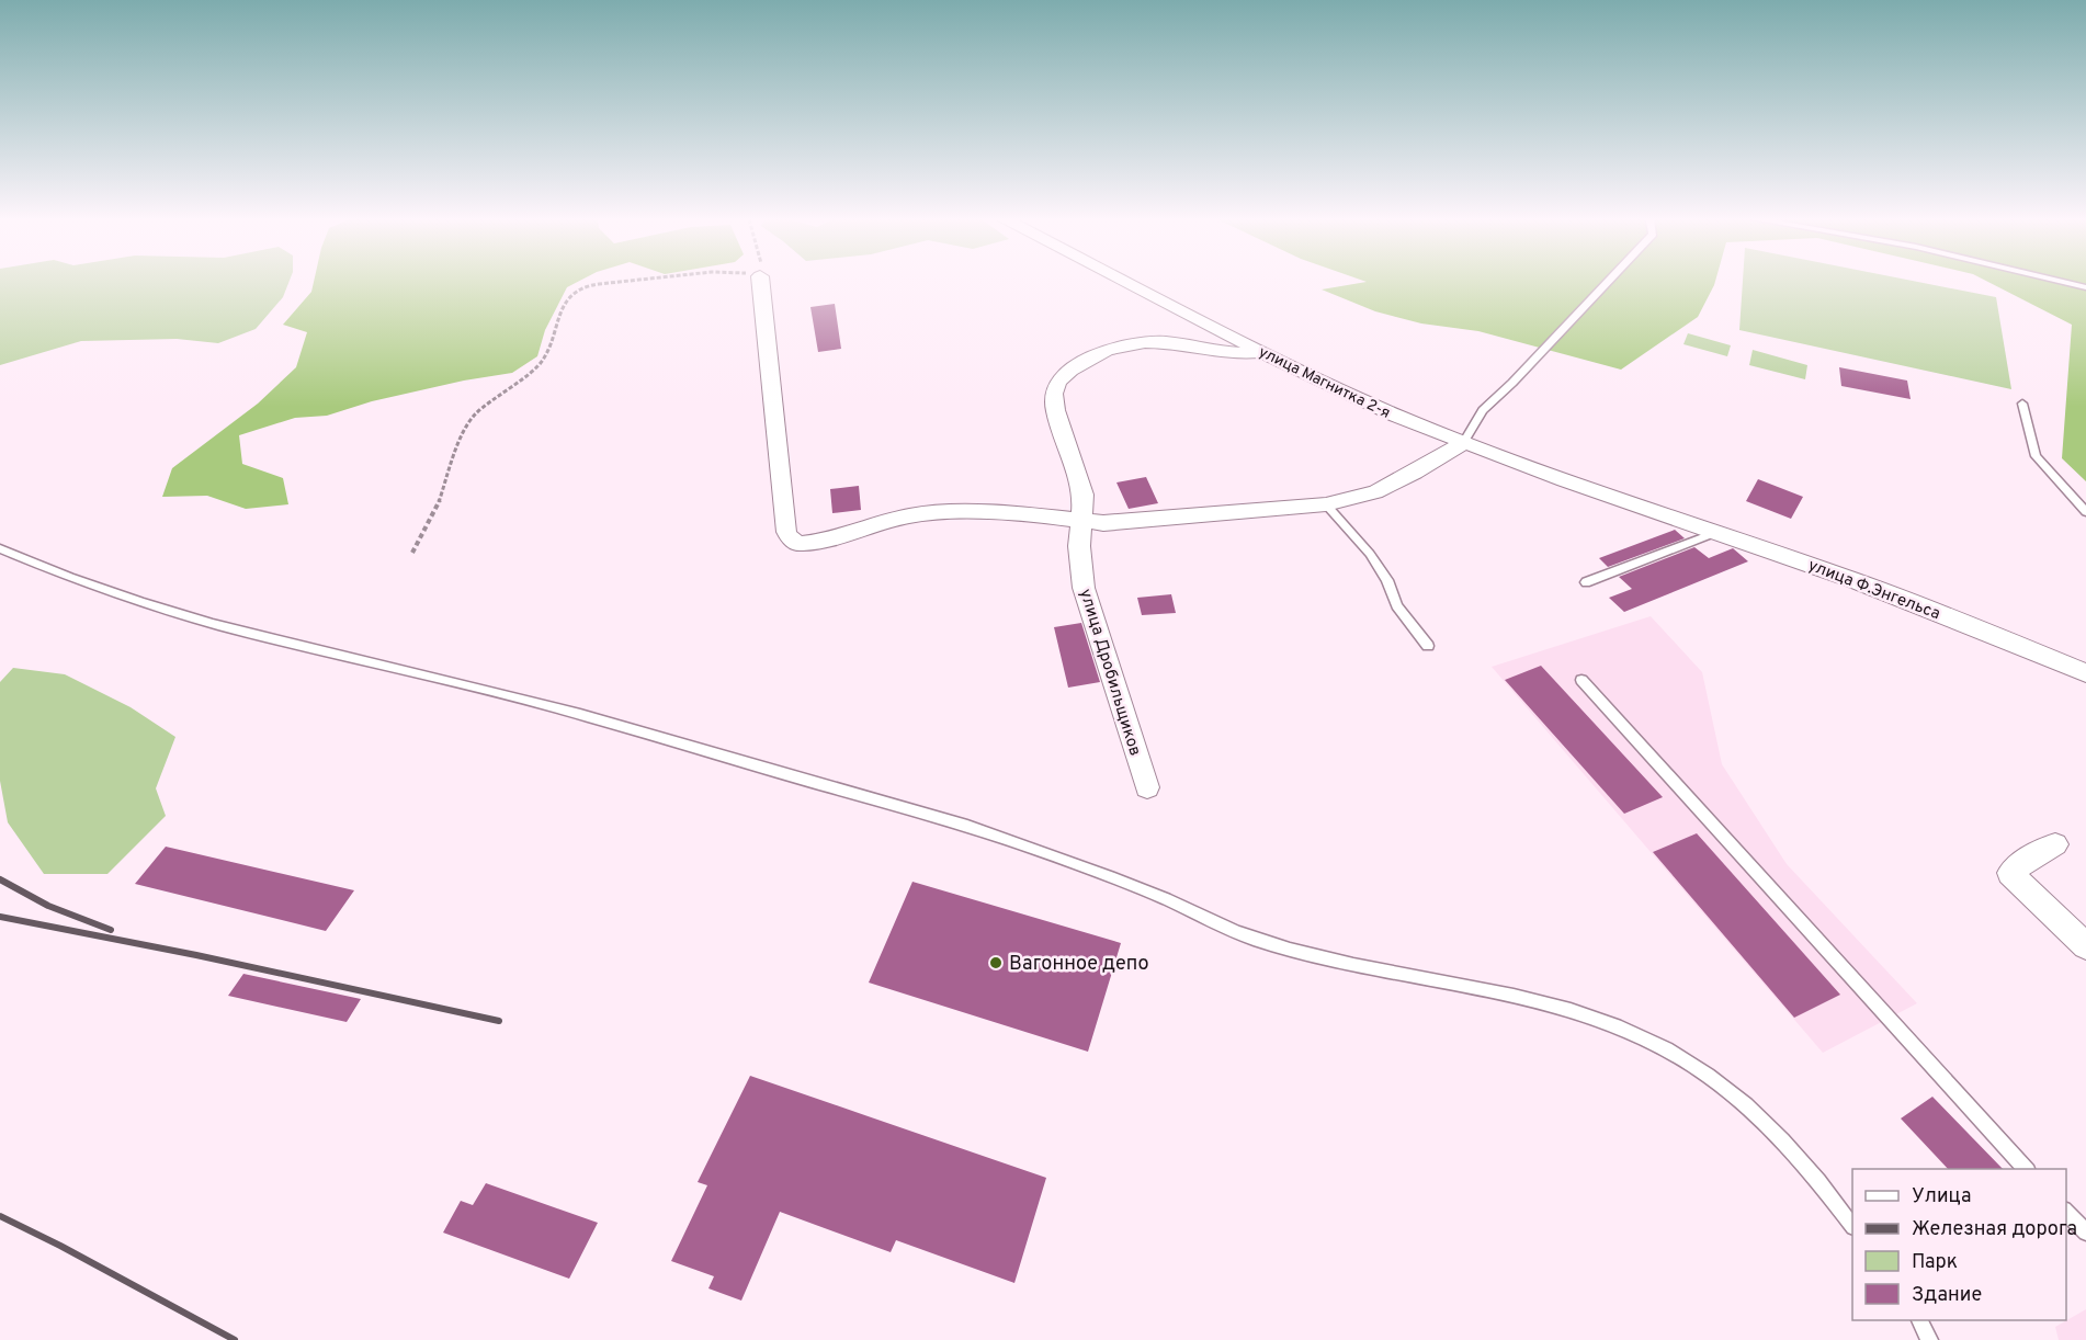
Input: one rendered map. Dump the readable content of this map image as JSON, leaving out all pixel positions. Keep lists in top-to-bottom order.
{
  "streets": {
    "street": ["улица Магнитка 2-я", "улица Ф.Энгельса", "улица Дробильщиков"]
  },
  "crossings": [
    ["улица Магнитка 2-я", "улица Ф.Энгельса"],
    ["улица Магнитка 2-я", "улица Дробильщиков"]
  ],
  "places": ["Вагонное депо"],
  "legend": [
    "Улица",
    "Железная дорога",
    "Парк",
    "Здание"
  ]
}
